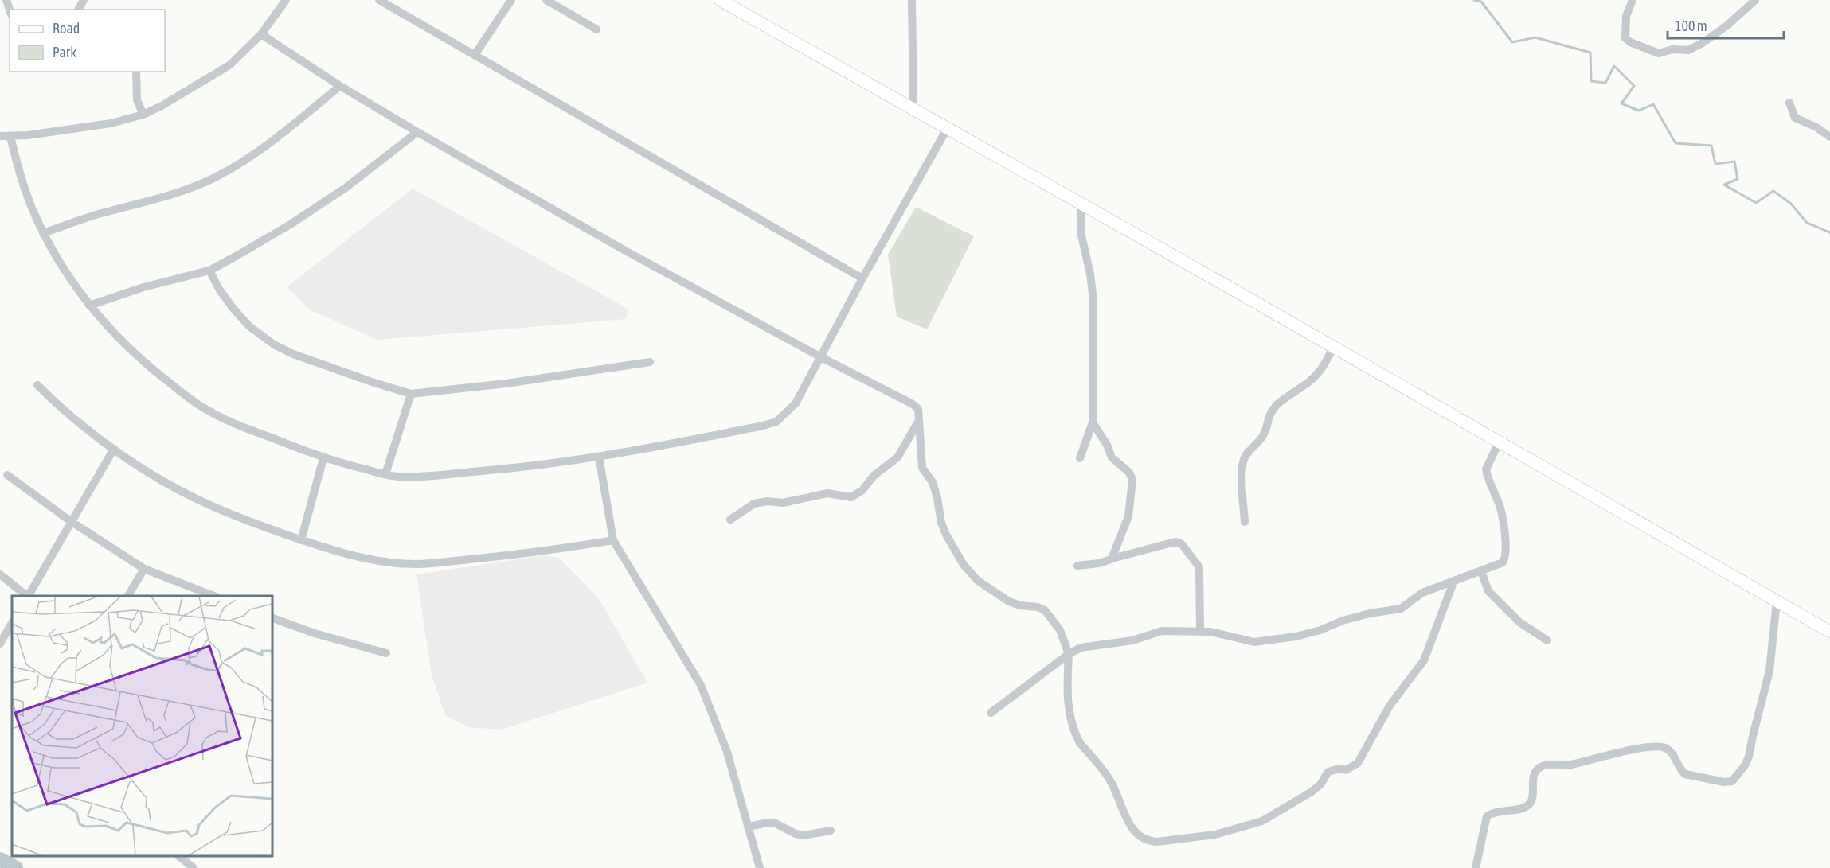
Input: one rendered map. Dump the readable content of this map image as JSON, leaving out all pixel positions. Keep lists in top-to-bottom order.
{
  "legend": ["Road", "Park"],
  "scale_bar": "100 m"
}
